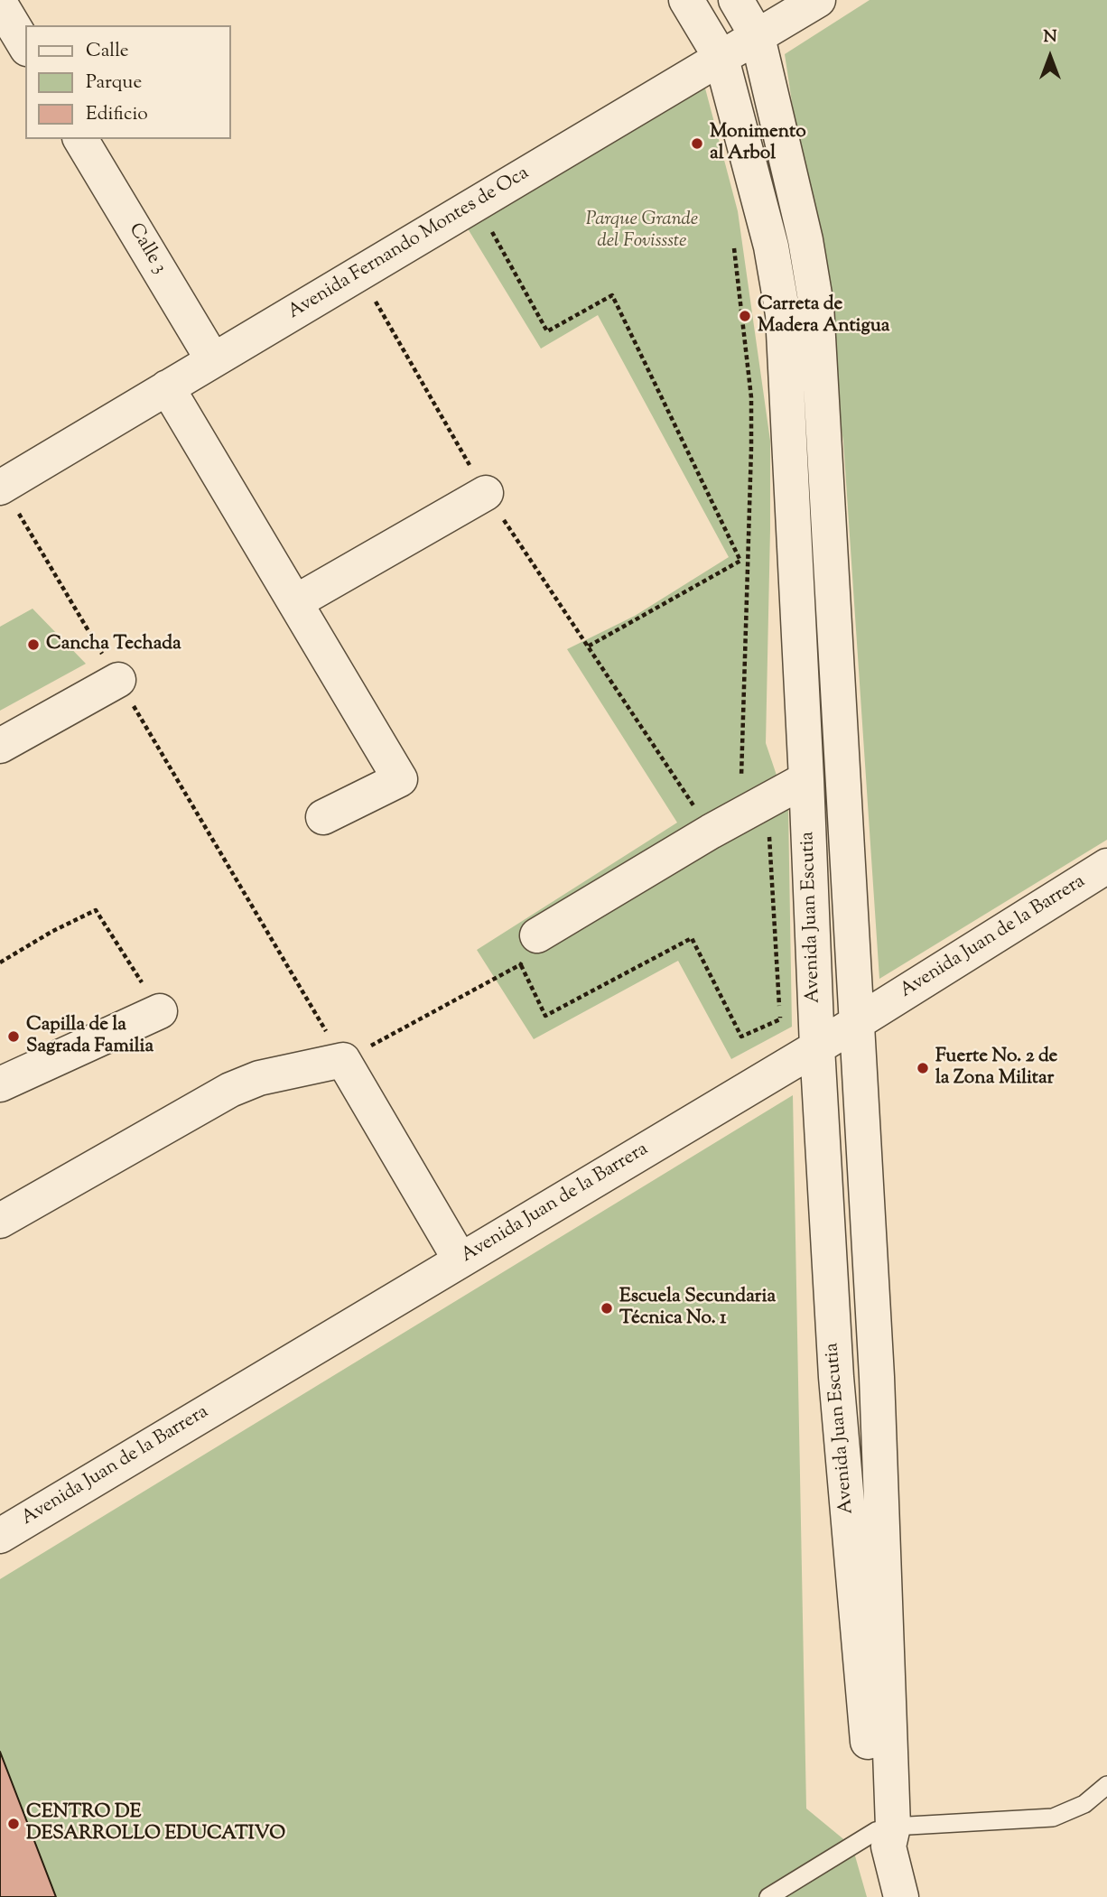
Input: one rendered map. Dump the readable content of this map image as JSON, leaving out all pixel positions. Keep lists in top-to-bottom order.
{
  "streets": {
    "street": [
      "Avenida Fernando Montes de Oca",
      "Calle 3",
      "Avenida Juan Escutia",
      "Avenida Juan de la Barrera"
    ]
  },
  "crossings": [
    ["Avenida Fernando Montes de Oca", "Calle 3"],
    ["Avenida Fernando Montes de Oca", "Avenida Juan Escutia"],
    ["Avenida Juan Escutia", "Avenida Juan de la Barrera"]
  ],
  "parks": ["Parque Grande del Fovissste"],
  "places": [
    "Monimento al Arbol",
    "Carreta de Madera Antigua",
    "Cancha Techada",
    "Capilla de la Sagrada Familia",
    "Fuerte No. 2 de la Zona Militar",
    "Escuela Secundaria Técnica No. 1",
    "CENTRO DE DESARROLLO EDUCATIVO"
  ],
  "legend": ["Calle", "Parque", "Edificio"],
  "north": "top"
}
